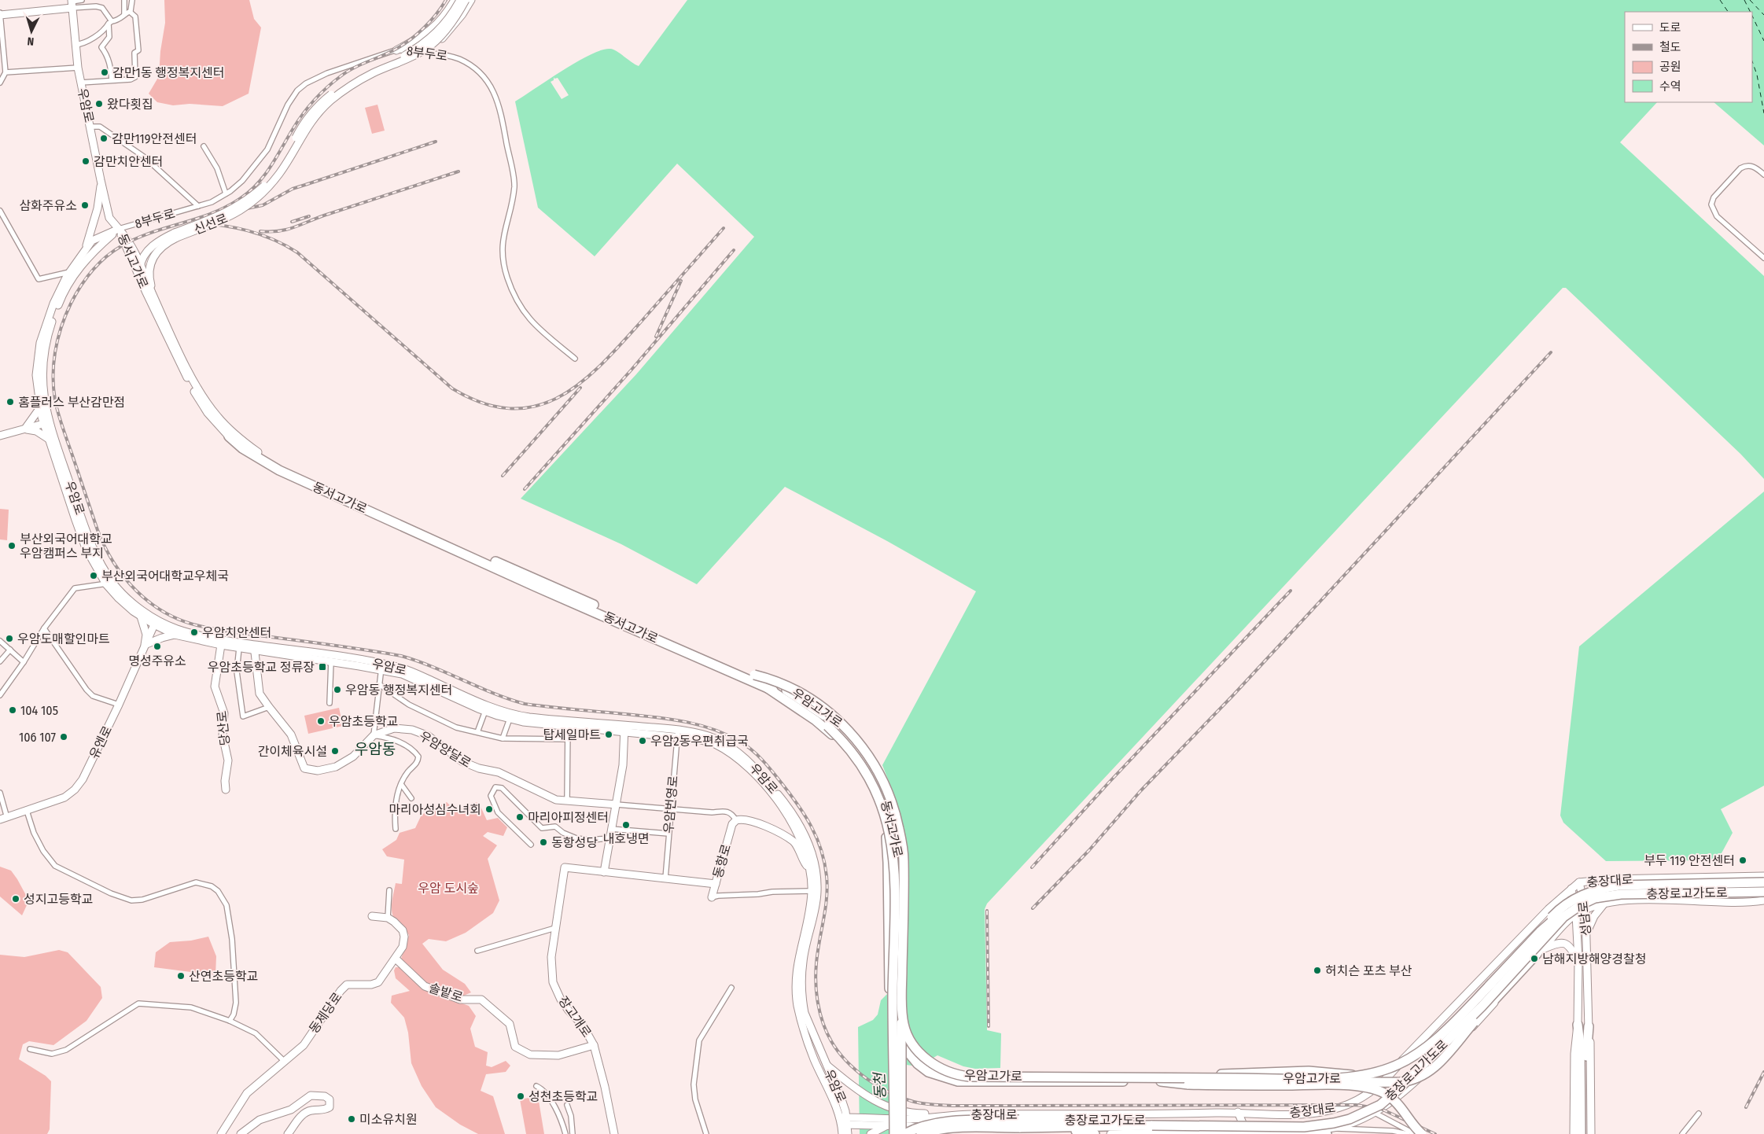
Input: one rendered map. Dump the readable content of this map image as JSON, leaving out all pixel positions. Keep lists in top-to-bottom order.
{
  "streets": {
    "highway": [
      "동서고가로",
      "우암고가로",
      "충장로고가도로",
      "성남로"
    ],
    "main road": [
      "우암로",
      "신선로",
      "당산로",
      "유엔로",
      "우암양달로",
      "동항로",
      "충장대로",
      "솔밭로",
      "동제당로",
      "장고개로"
    ],
    "street": ["8부두로", "우암번영로"]
  },
  "crossings": [
    ["8부두로", "우암로"],
    ["8부두로", "동서고가로"],
    ["우암로", "동서고가로"],
    ["우암로", "당산로"],
    ["우암로", "유엔로"],
    ["우암로", "우암번영로"],
    ["우암로", "동항로"],
    ["신선로", "동서고가로"],
    ["동서고가로", "우암고가로"],
    ["동서고가로", "충장로고가도로"],
    ["우암고가로", "충장로고가도로"],
    ["우암번영로", "장고개로"],
    ["동항로", "장고개로"],
    ["충장대로", "성남로"],
    ["솔밭로", "동제당로"],
    ["솔밭로", "장고개로"]
  ],
  "districts": ["우암동"],
  "water": ["동천"],
  "parks": ["우암 도시숲"],
  "places": {
    "other": [
      "감만1동 행정복지센터",
      "왔다횟집",
      "감만119안전센터",
      "감만치안센터",
      "삼화주유소",
      "홈플러스 부산감만점",
      "부산외국어대학교 우암캠퍼스 부지",
      "부산외국어대학교우체국",
      "우암치안센터",
      "우암도매할인마트",
      "명성주유소",
      "우암동 행정복지센터",
      "104 105",
      "우암초등학교",
      "탑세일마트",
      "106 107",
      "우암2동우편취급국",
      "간이체육시설",
      "마리아성심수녀회",
      "마리아피정센터",
      "내호냉면",
      "동항성당",
      "부두 119 안전센터",
      "성지고등학교",
      "남해지방해양경찰청",
      "허치슨 포츠 부산",
      "산연초등학교",
      "성천초등학교",
      "미소유치원"
    ],
    "transit": ["우암초등학교 정류장"]
  },
  "legend": [
    "도로",
    "철도",
    "공원",
    "수역"
  ],
  "north": "bottom"
}
